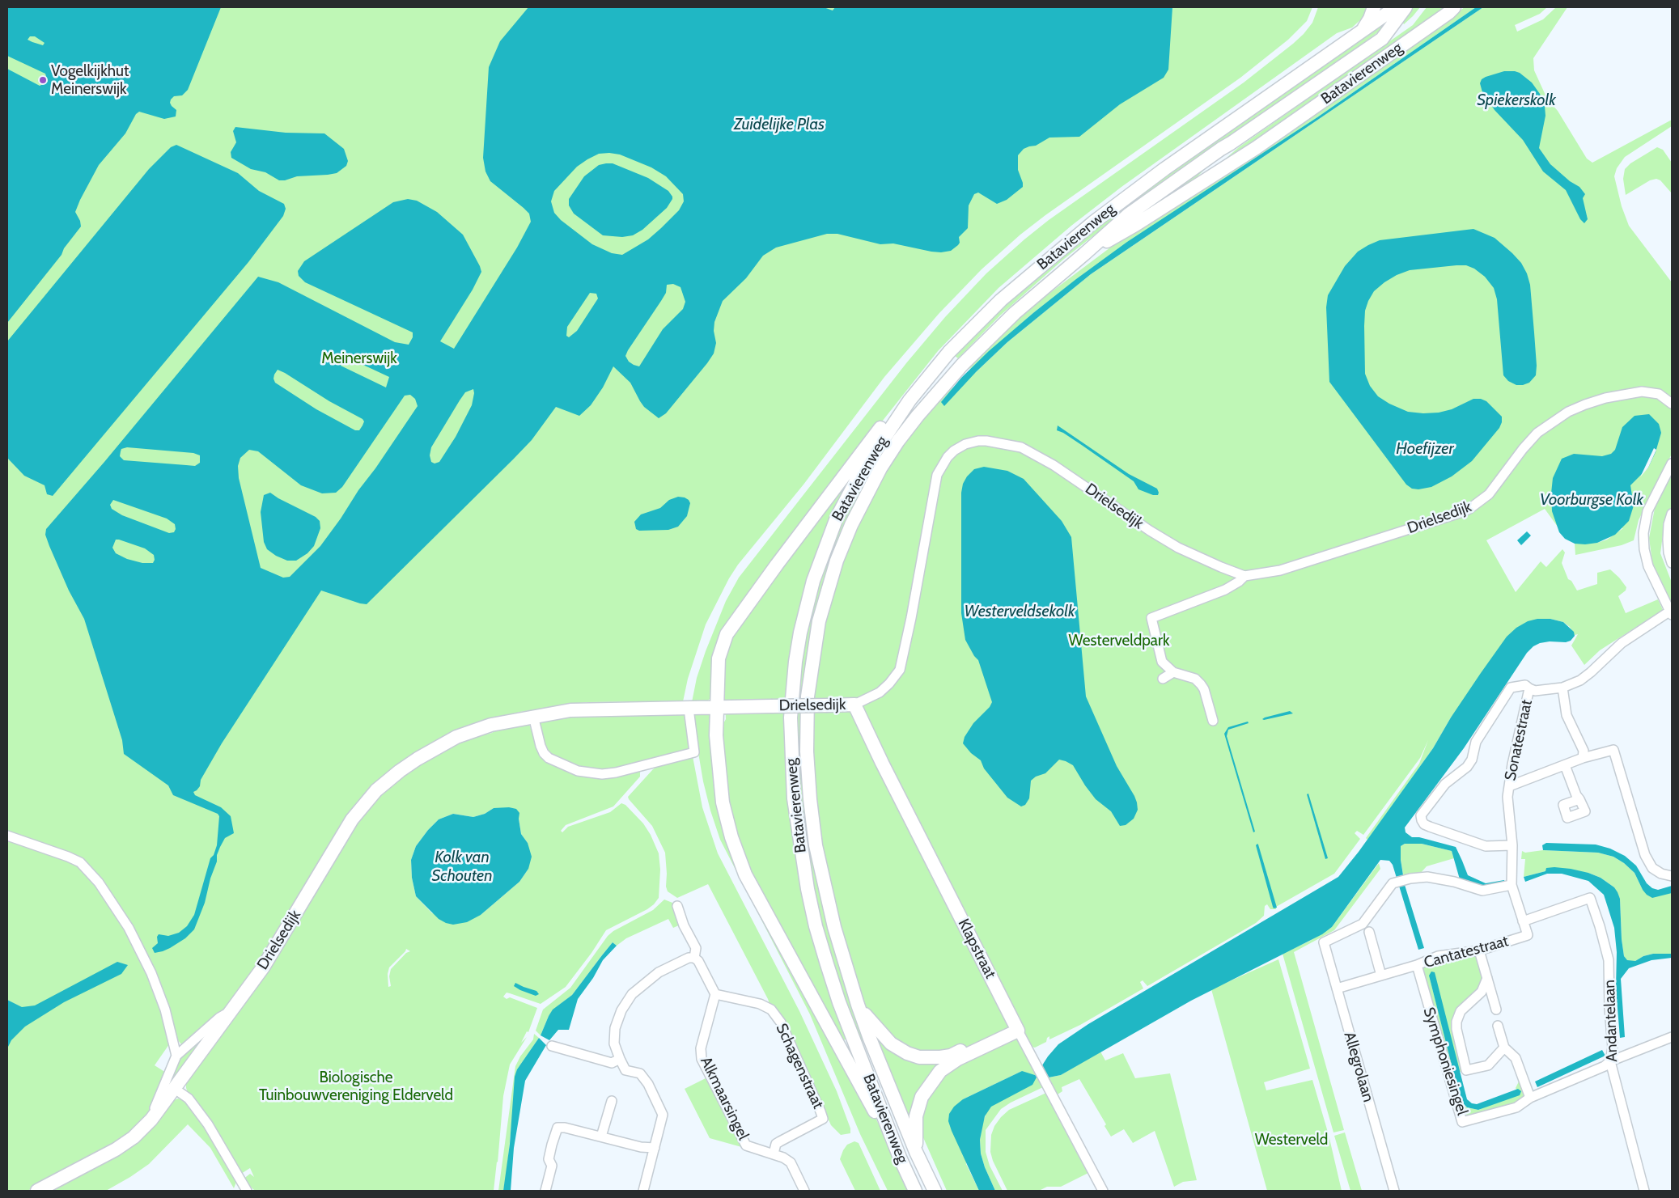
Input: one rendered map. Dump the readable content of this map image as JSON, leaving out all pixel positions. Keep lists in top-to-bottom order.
{
  "streets": {
    "main road": ["Batavierenweg", "Drielsedijk", "Klapstraat"],
    "street": [
      "Sonatestraat",
      "Cantatestraat",
      "Andantelaan",
      "Symphoniesingel",
      "Schagenstraat",
      "Allegrolaan",
      "Alkmaarsingel"
    ]
  },
  "crossings": [
    ["Drielsedijk", "Klapstraat"],
    ["Sonatestraat", "Cantatestraat"],
    ["Sonatestraat", "Andantelaan"],
    ["Sonatestraat", "Allegrolaan"],
    ["Cantatestraat", "Symphoniesingel"],
    ["Cantatestraat", "Allegrolaan"],
    ["Andantelaan", "Symphoniesingel"],
    ["Schagenstraat", "Alkmaarsingel"]
  ],
  "water": [
    "Spiekerskolk",
    "Zuidelijke Plas",
    "Hoefijzer",
    "Voorburgse Kolk",
    "Westerveldsekolk",
    "Kolk van Schouten"
  ],
  "parks": [
    "Meinerswijk",
    "Westerveldpark",
    "Biologische Tuinbouwvereniging Elderveld",
    "Westerveld"
  ],
  "places": ["Vogelkijkhut Meinerswijk"]
}
